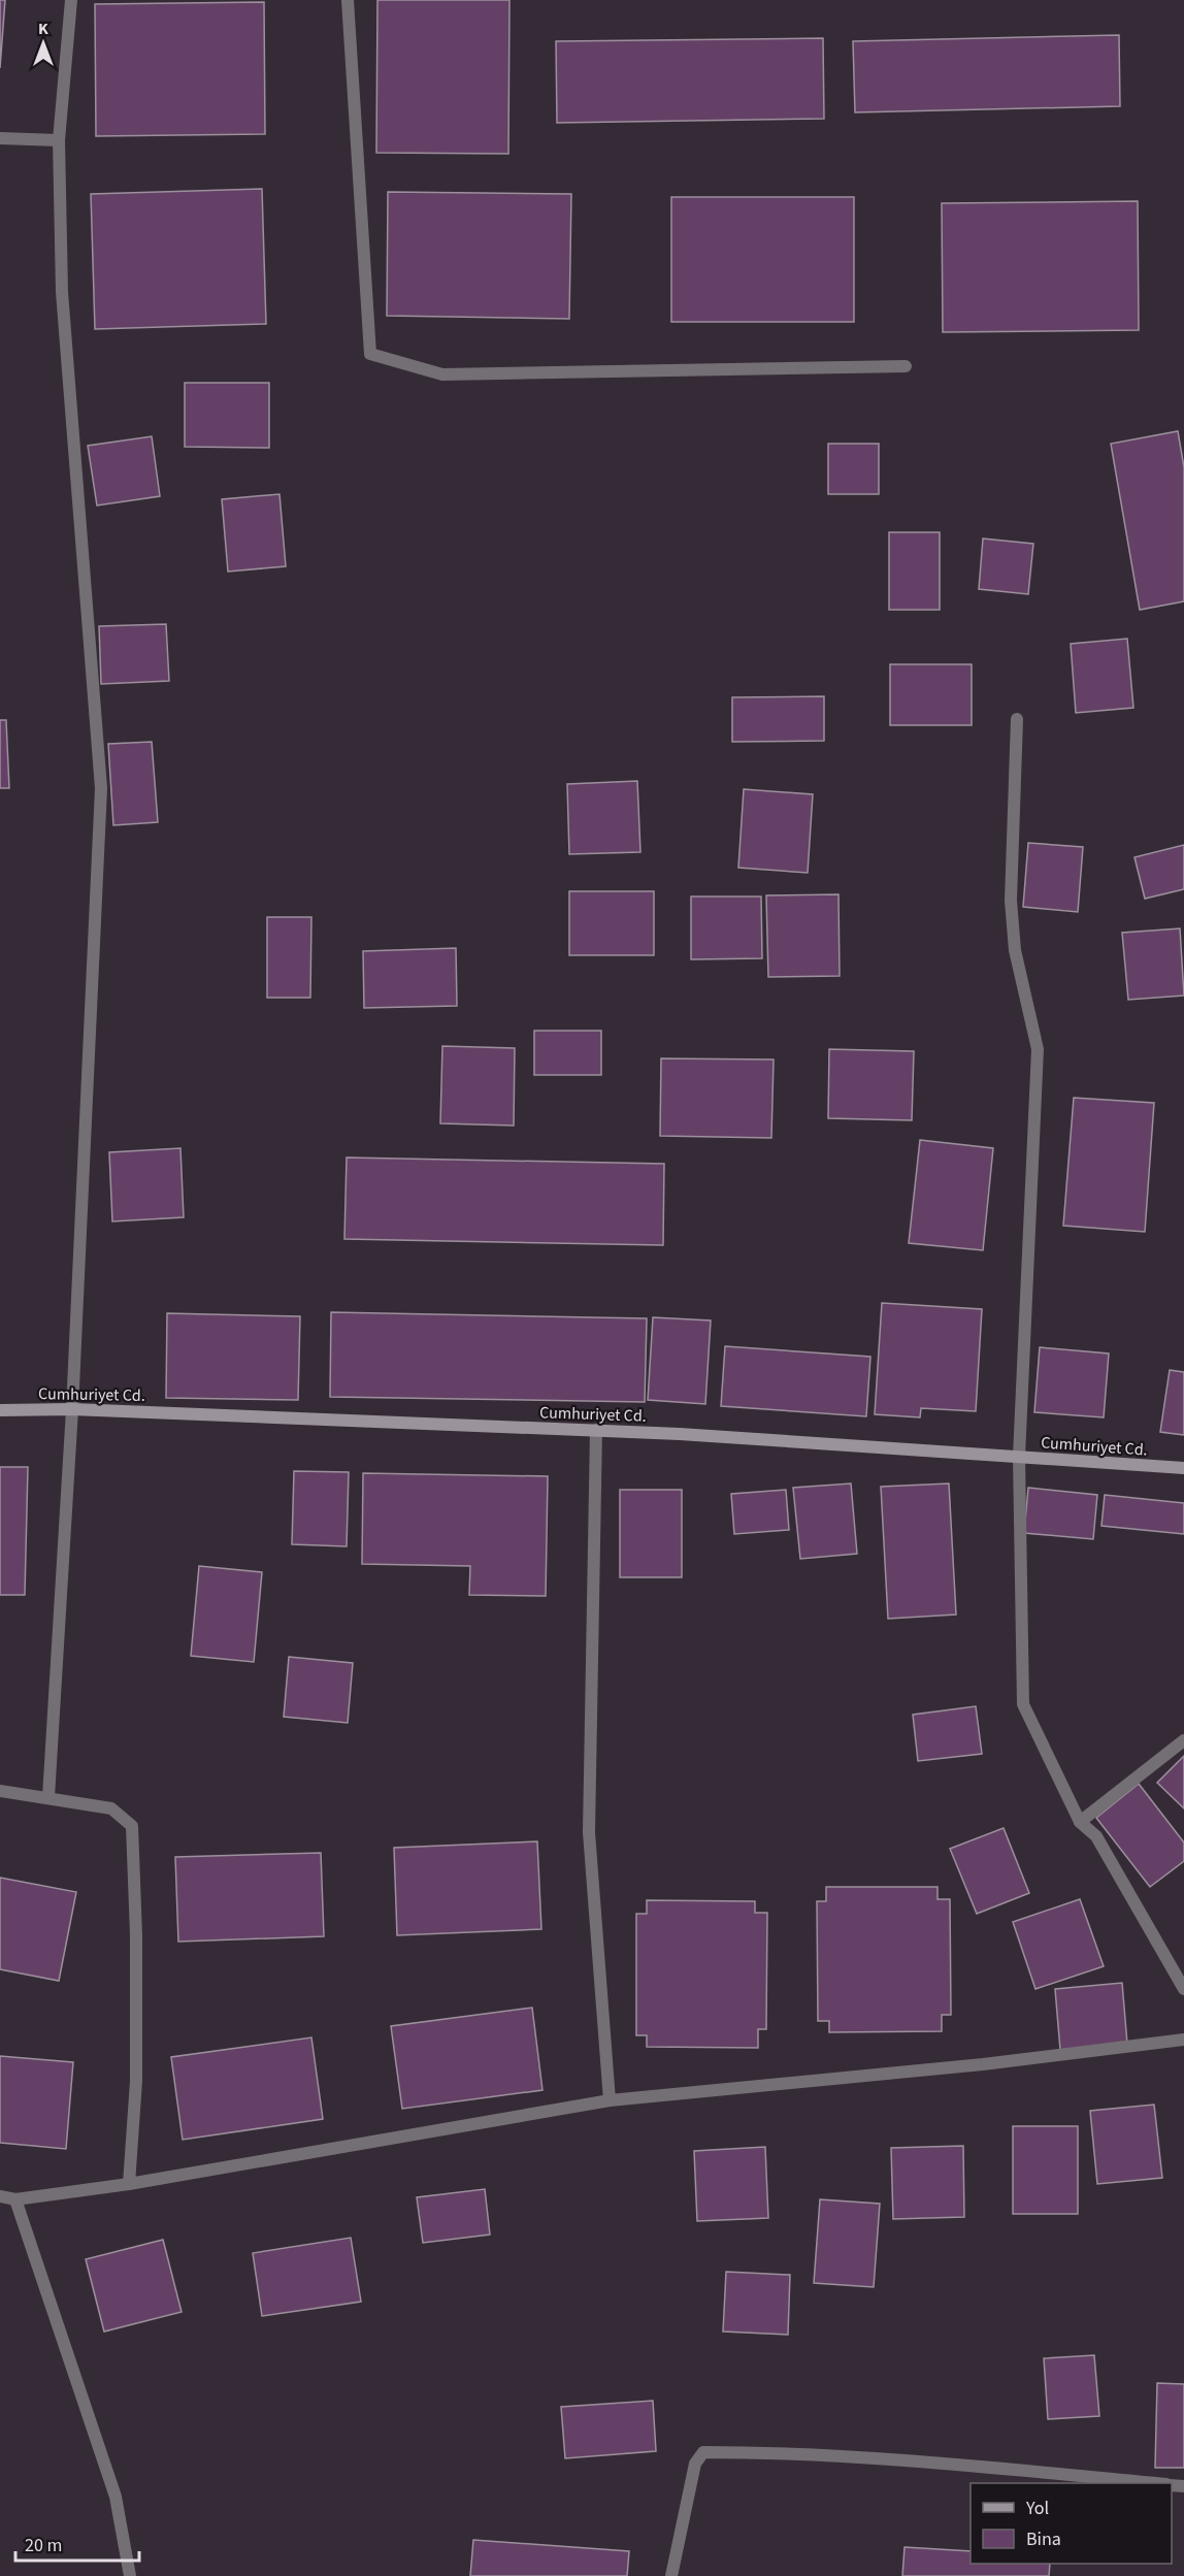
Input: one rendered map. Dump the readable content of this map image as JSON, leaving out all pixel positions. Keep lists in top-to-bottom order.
{
  "streets": {
    "main road": ["Cumhuriyet Cd."]
  },
  "legend": ["Yol", "Bina"],
  "scale_bar": "20 m",
  "north": "top"
}
